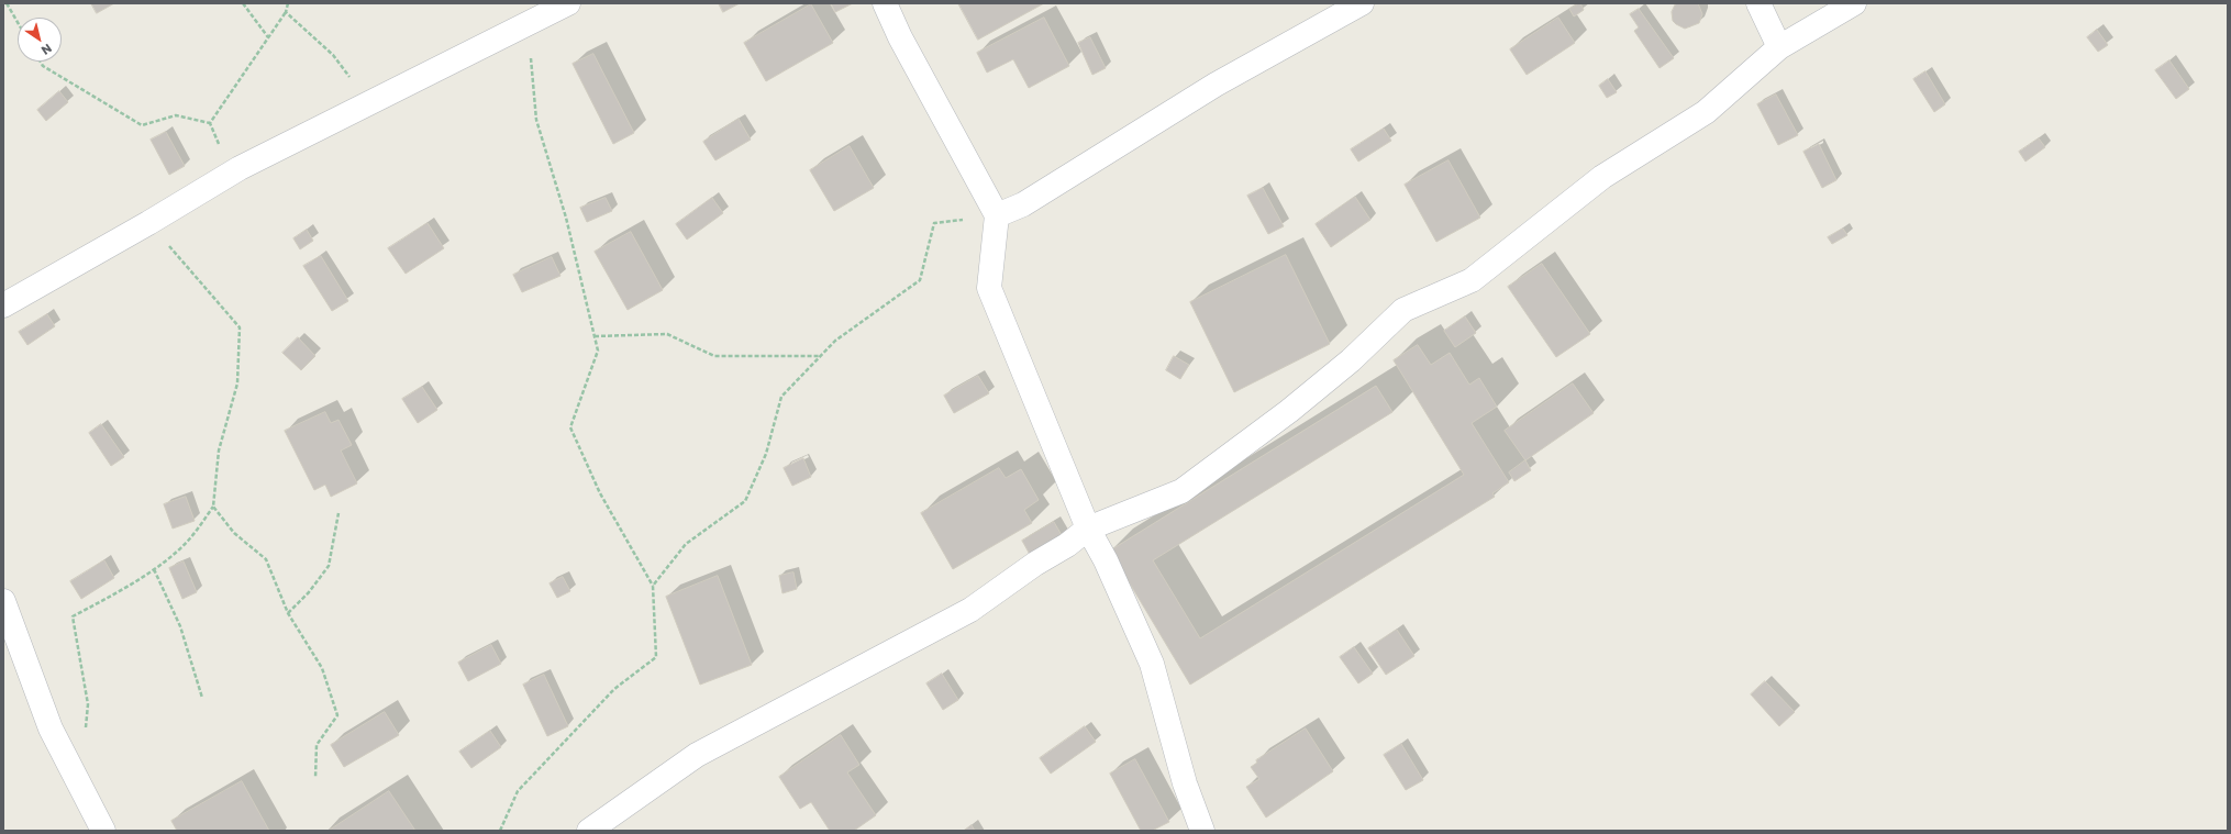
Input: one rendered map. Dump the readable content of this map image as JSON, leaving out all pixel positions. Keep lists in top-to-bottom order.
{
  "north": "bottom right"
}
